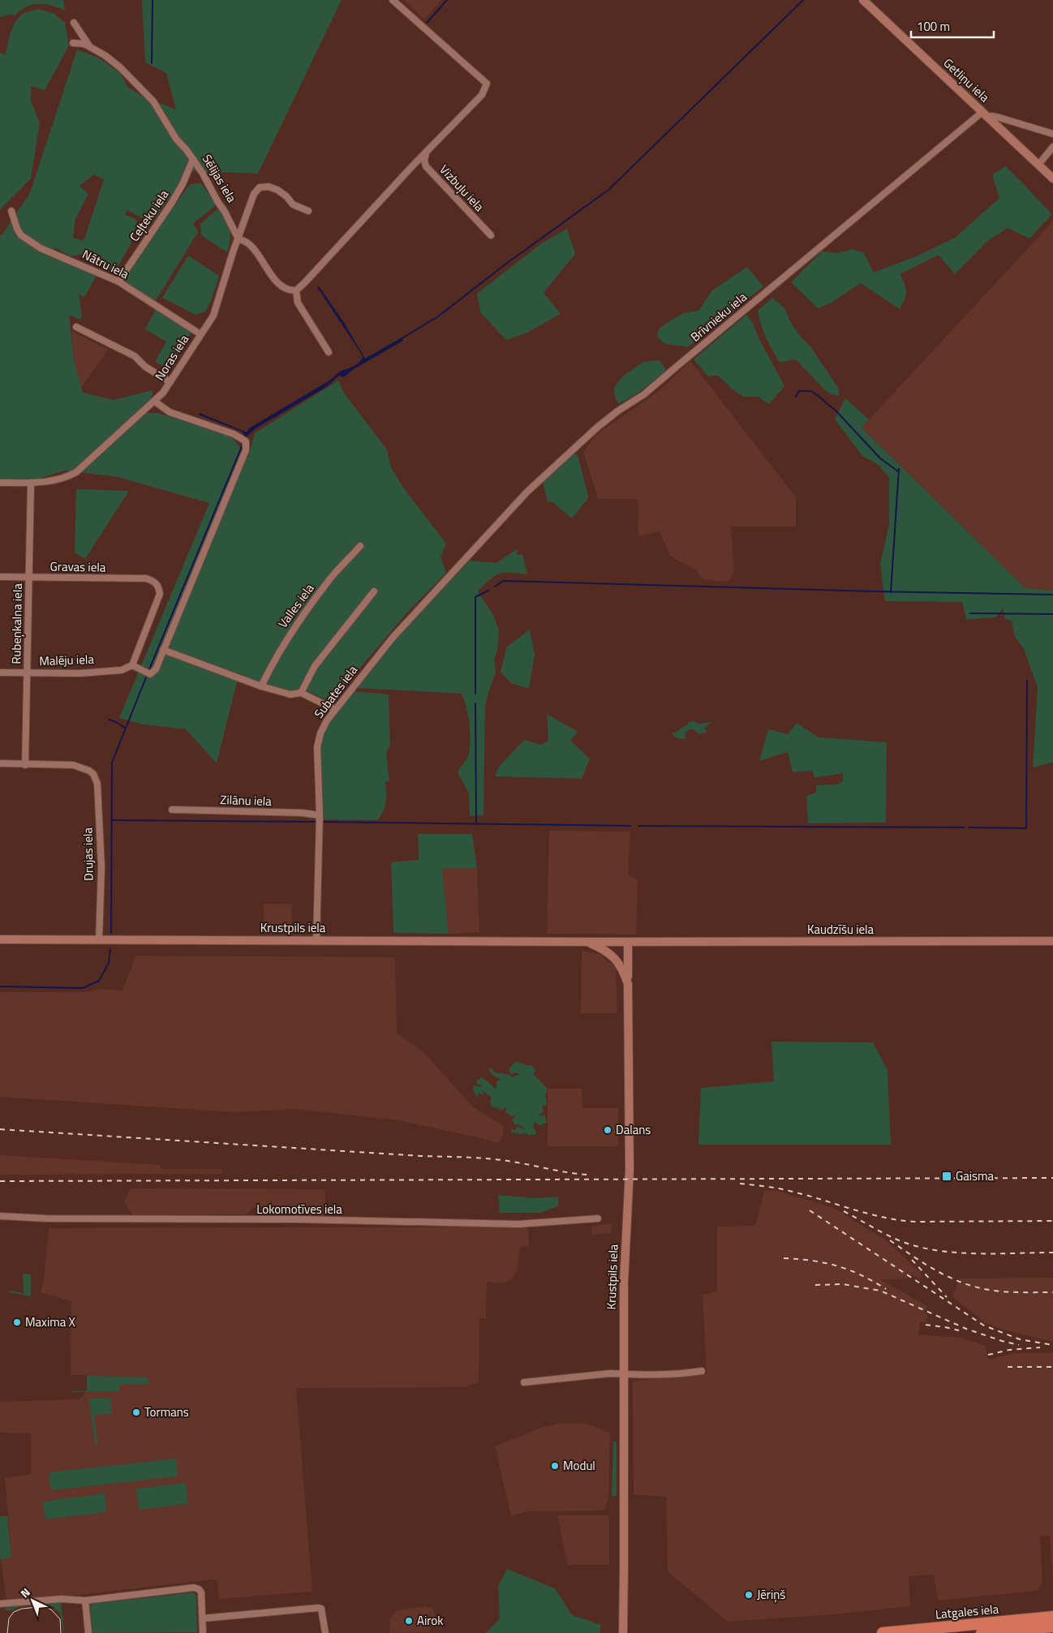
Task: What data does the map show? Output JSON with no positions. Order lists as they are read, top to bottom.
{
  "streets": {
    "highway": ["Latgales iela"],
    "street": [
      "Getliņu iela",
      "Sēlijas iela",
      "Vizbuļu iela",
      "Ceļteku iela",
      "Nātru iela",
      "Brīvnieku iela",
      "Noras iela",
      "Gravas iela",
      "Valles iela",
      "Rubeņkalna iela",
      "Malēju iela",
      "Subates iela",
      "Zilānu iela",
      "Drujas iela",
      "Krustpils iela",
      "Kaudzīšu iela",
      "Lokomotīves iela"
    ]
  },
  "crossings": [
    ["Getliņu iela", "Brīvnieku iela"],
    ["Sēlijas iela", "Ceļteku iela"],
    ["Sēlijas iela", "Noras iela"],
    ["Ceļteku iela", "Nātru iela"],
    ["Nātru iela", "Noras iela"],
    ["Brīvnieku iela", "Subates iela"],
    ["Noras iela", "Rubeņkalna iela"],
    ["Gravas iela", "Rubeņkalna iela"],
    ["Gravas iela", "Malēju iela"],
    ["Rubeņkalna iela", "Malēju iela"],
    ["Rubeņkalna iela", "Drujas iela"],
    ["Subates iela", "Zilānu iela"],
    ["Subates iela", "Krustpils iela"],
    ["Drujas iela", "Krustpils iela"],
    ["Krustpils iela", "Kaudzīšu iela"]
  ],
  "places": {
    "other": [
      "Dalans",
      "Maxima X",
      "Tormans",
      "Modul",
      "Jēriņš",
      "Airok"
    ],
    "transit": ["Gaisma"]
  },
  "scale_bar": "100 m",
  "north": "top left"
}
